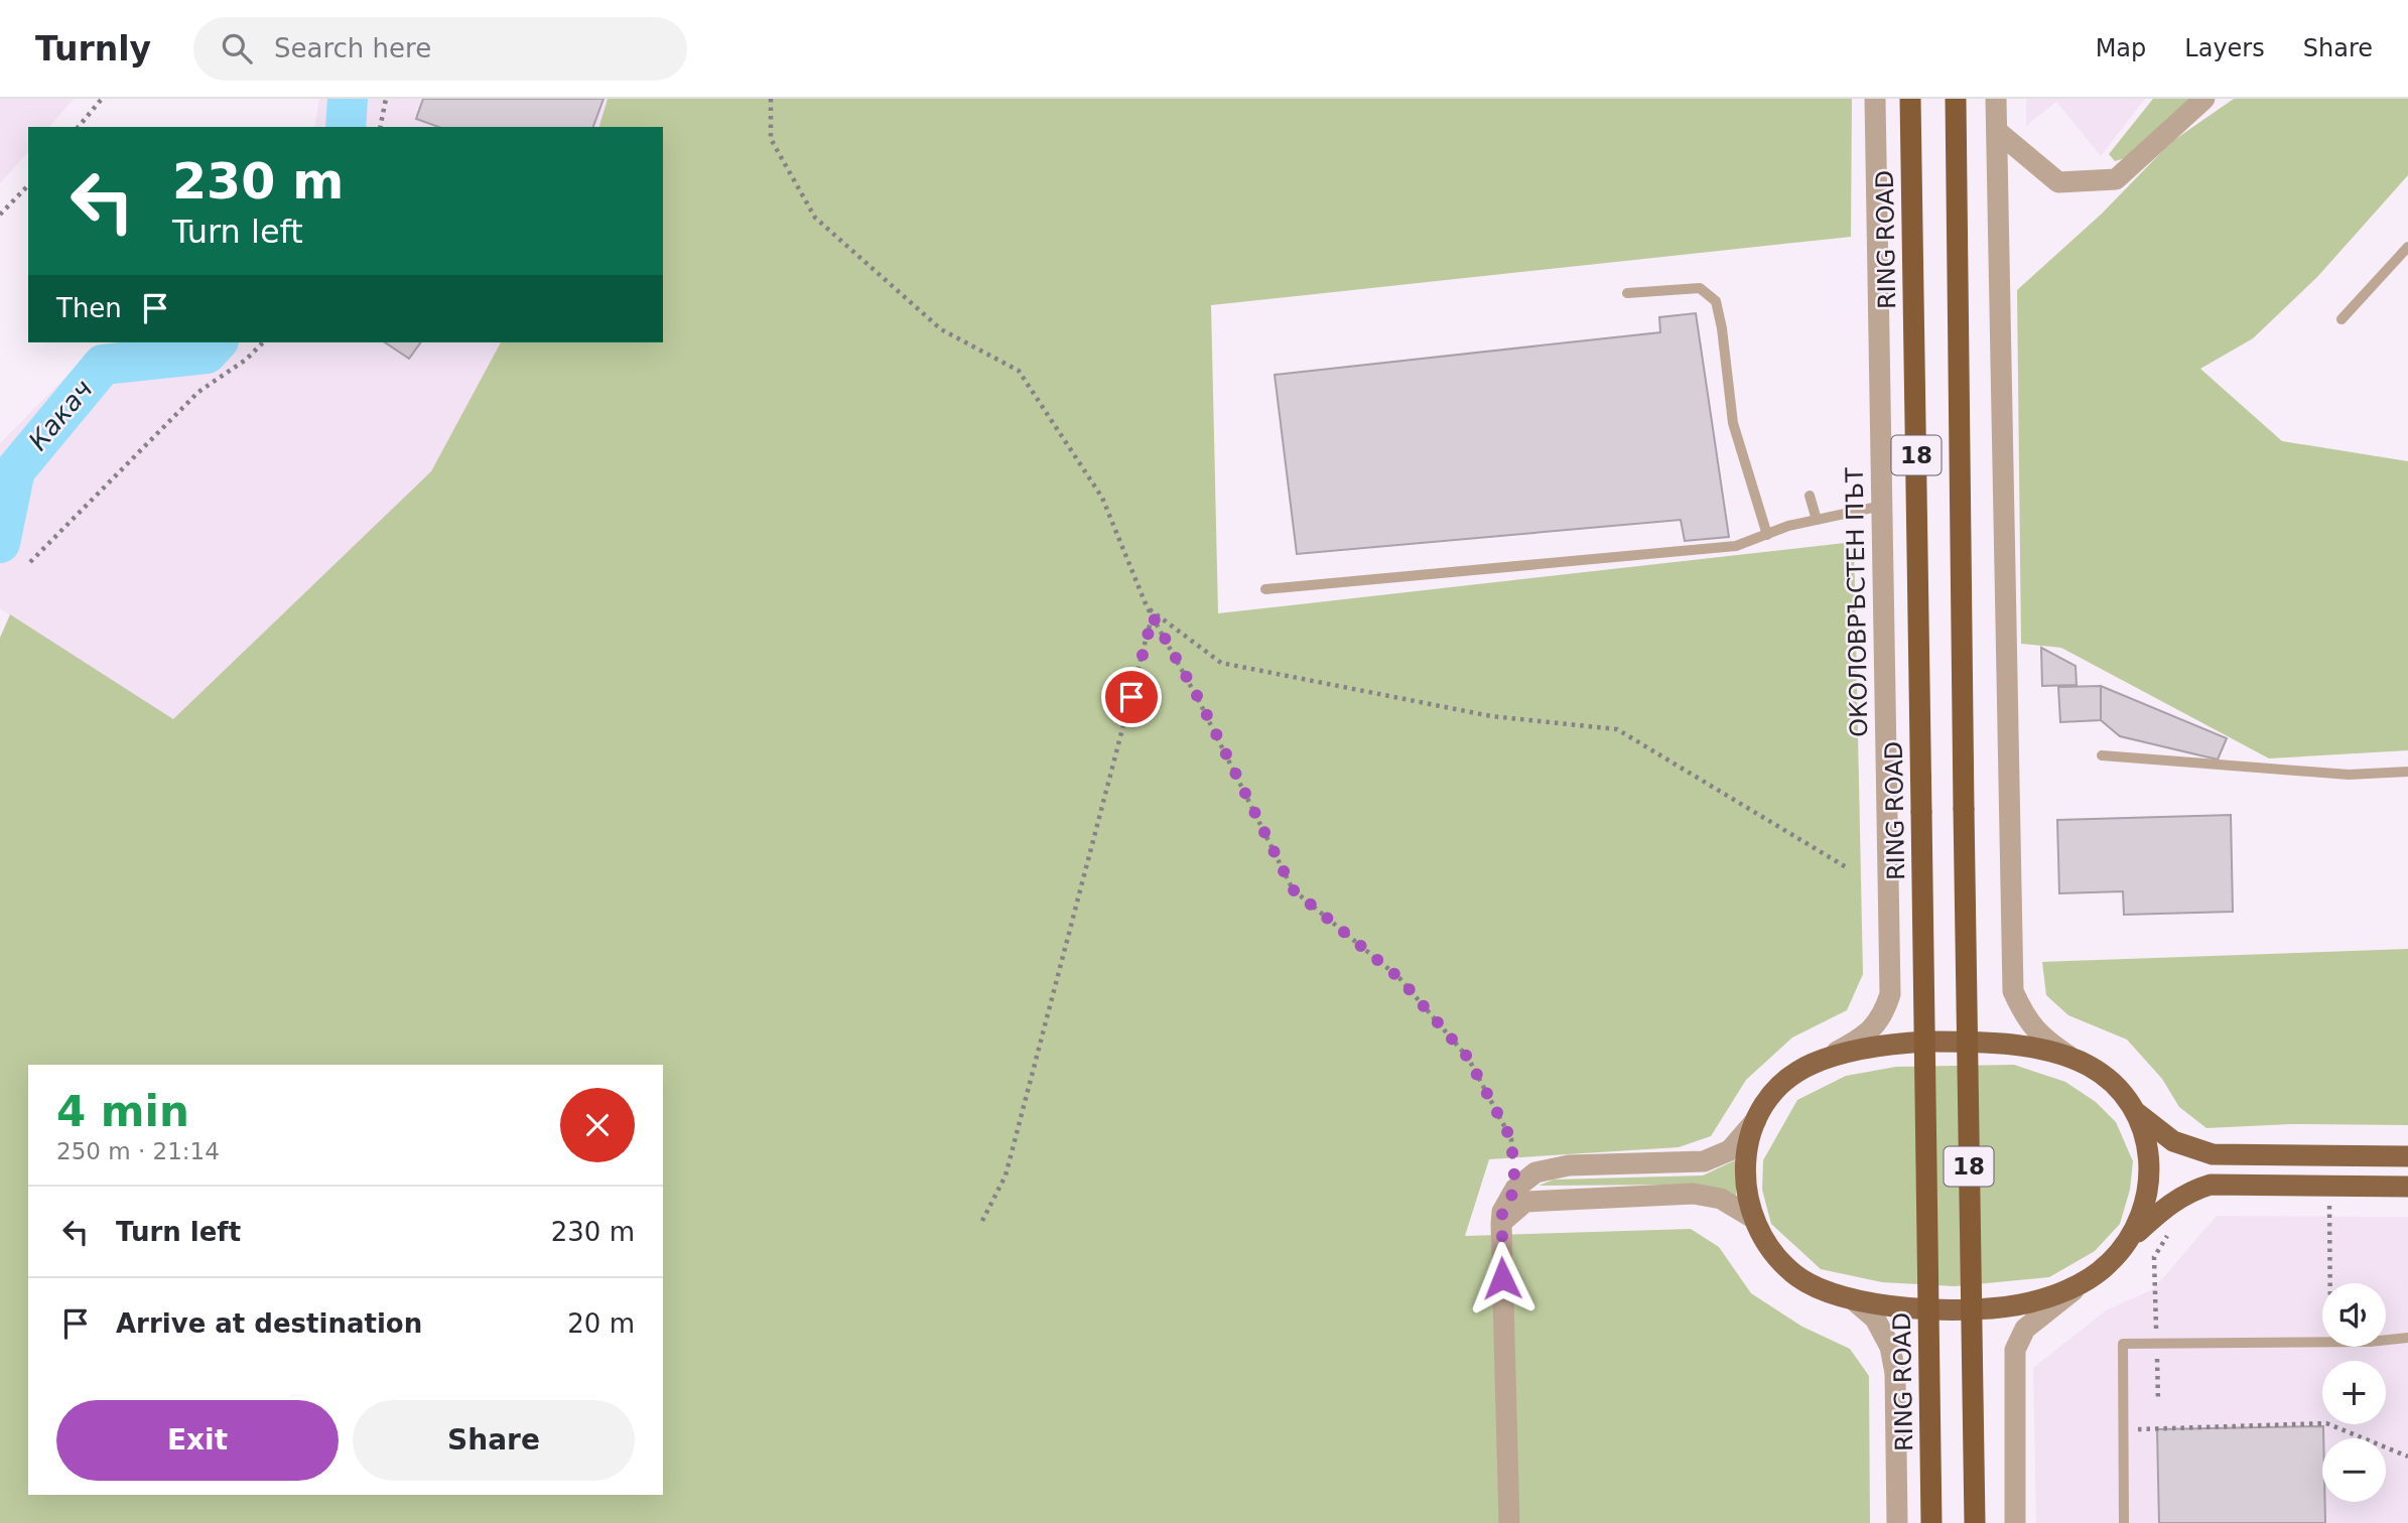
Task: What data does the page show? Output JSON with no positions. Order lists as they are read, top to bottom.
{
  "streets": {
    "highway": ["RING ROAD", "18"],
    "street": ["ОКОЛОВРЪСТЕН ПЪТ"]
  },
  "water": ["Какач"],
  "page": {
    "header": "Turnly",
    "search": "Search here",
    "nav": ["Map", "Layers", "Share"],
    "turn": ["230 m", "Turn left"],
    "then": "Then",
    "heading": ["4 min", "250 m · 21:14"],
    "list": [
      {
        "name": "Turn left",
        "value": "230 m"
      },
      {
        "name": "Arrive at destination",
        "value": "20 m"
      }
    ],
    "map_buttons": ["+", "−"],
    "buttons": ["Exit", "Share"]
  }
}
